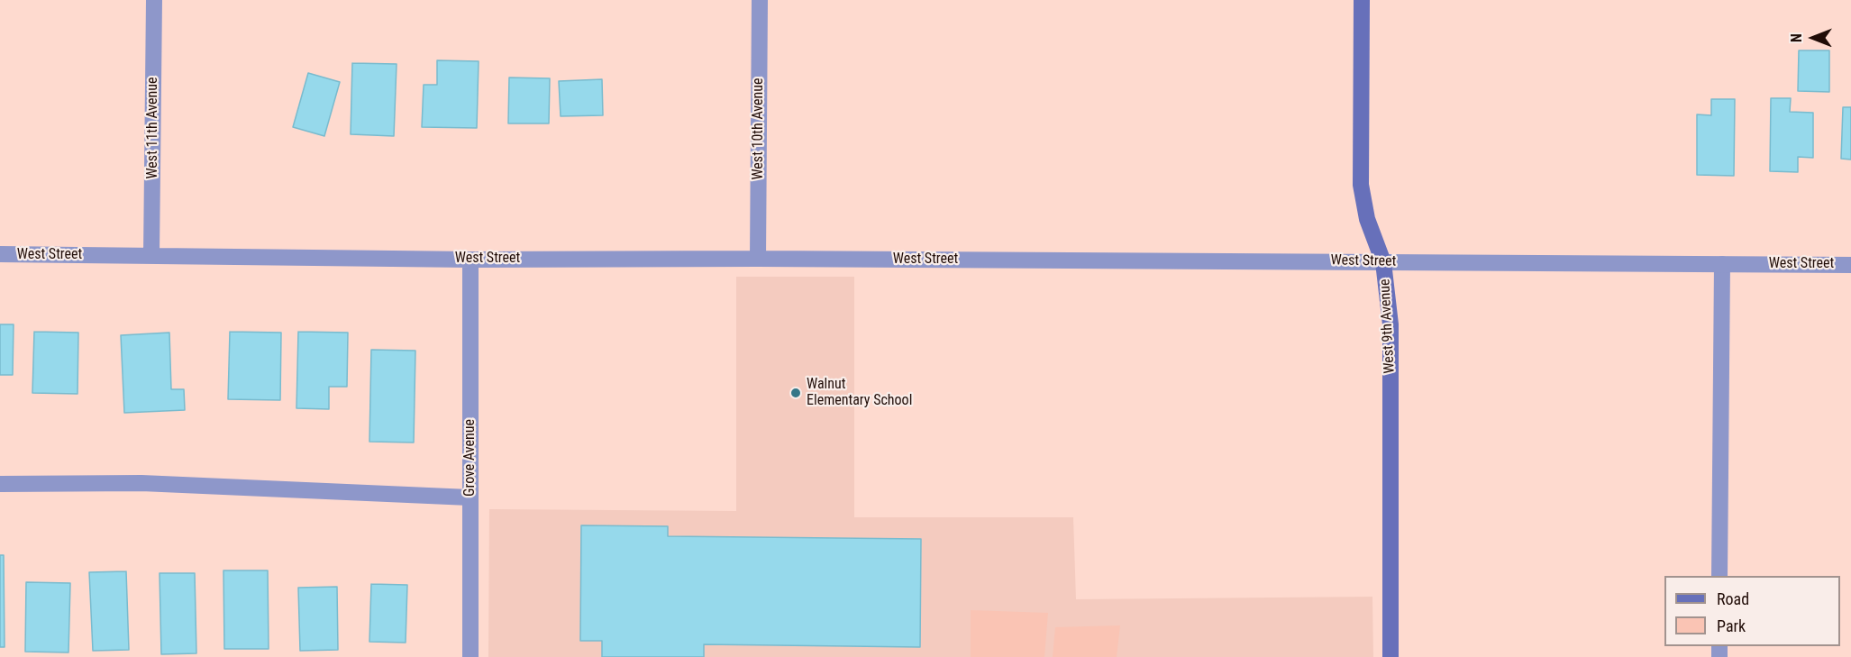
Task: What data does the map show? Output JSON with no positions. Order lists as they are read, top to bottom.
{
  "streets": {
    "street": [
      "West 11th Avenue",
      "West 10th Avenue",
      "West Street",
      "West 9th Avenue",
      "Grove Avenue"
    ]
  },
  "crossings": [
    ["West 11th Avenue", "West Street"],
    ["West 10th Avenue", "West Street"],
    ["West Street", "West 9th Avenue"],
    ["West Street", "Grove Avenue"]
  ],
  "places": ["Walnut Elementary School"],
  "legend": ["Road", "Park"],
  "north": "left"
}
